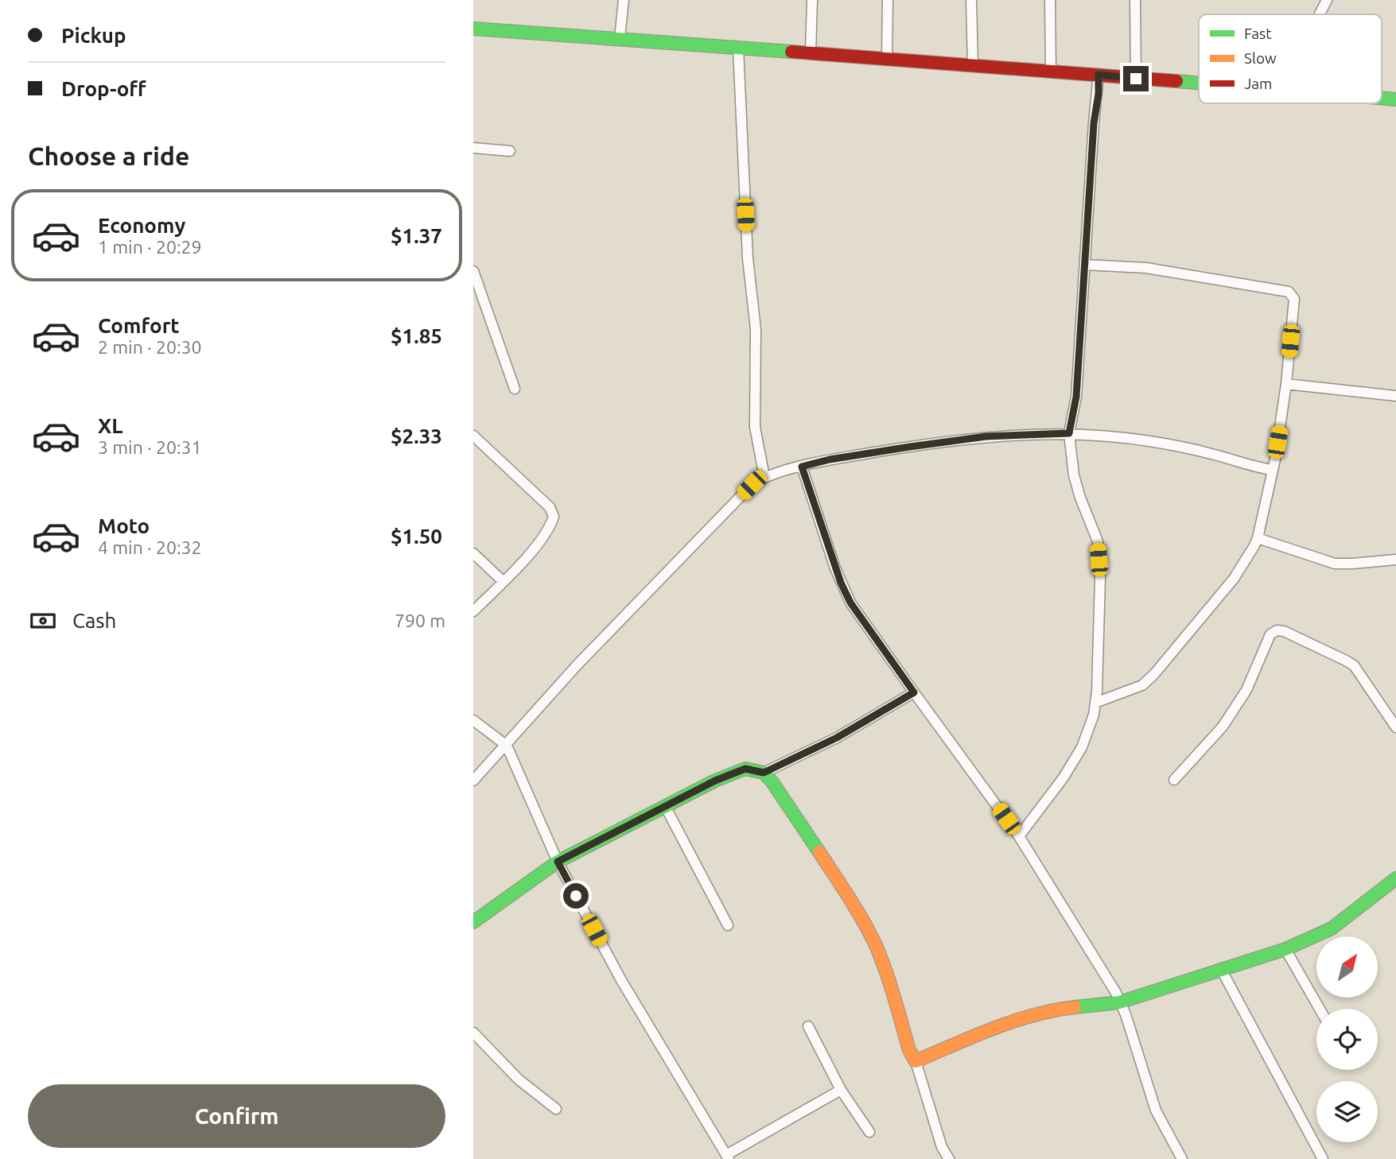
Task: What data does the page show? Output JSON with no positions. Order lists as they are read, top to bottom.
{
  "legend": ["Fast", "Slow", "Jam"],
  "north": "top right",
  "page": {
    "banner": ["Pickup", "Drop-off"],
    "heading": "Choose a ride",
    "list": [
      {
        "name": "Economy",
        "note": "1 min · 20:29",
        "value": "$1.37"
      },
      {
        "name": "Comfort",
        "note": "2 min · 20:30",
        "value": "$1.85"
      },
      {
        "name": "XL",
        "note": "3 min · 20:31",
        "value": "$2.33"
      },
      {
        "name": "Moto",
        "note": "4 min · 20:32",
        "value": "$1.50"
      }
    ],
    "pay": ["Cash", "790 m"],
    "buttons": "Confirm"
  }
}
